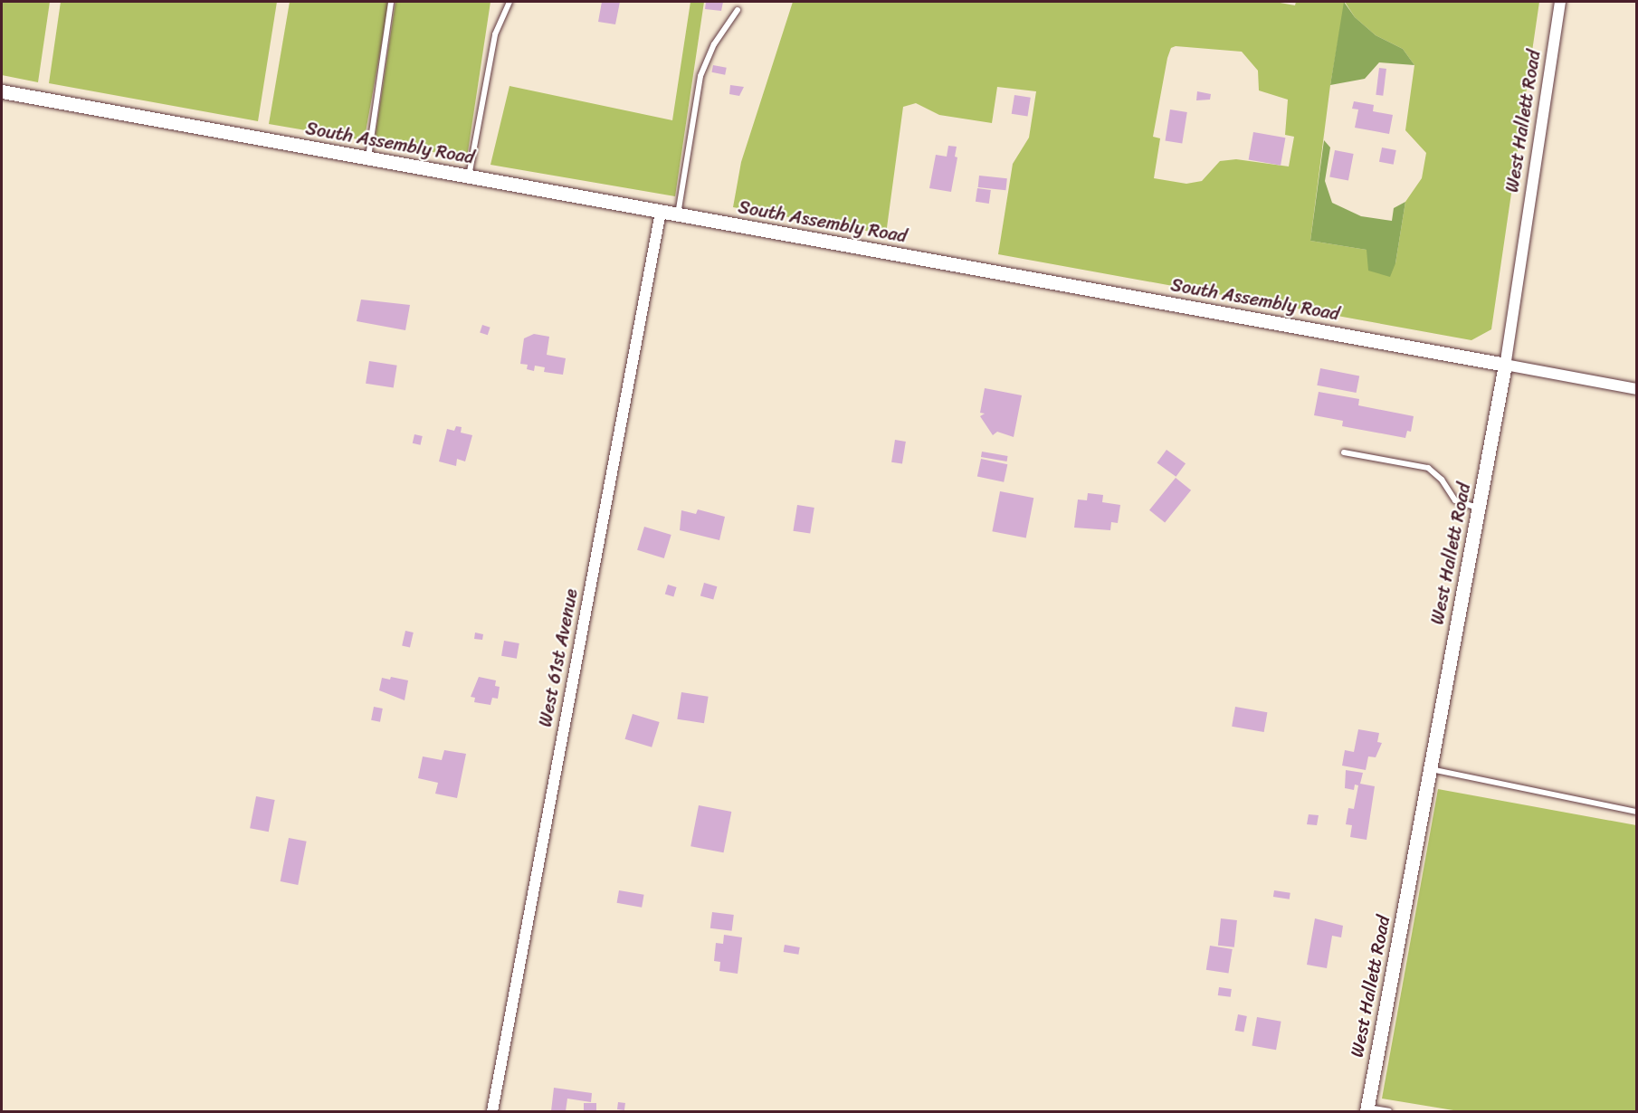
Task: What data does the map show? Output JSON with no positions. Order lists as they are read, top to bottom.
{
  "streets": {
    "street": ["West Hallett Road", "South Assembly Road", "West 61st Avenue"]
  },
  "crossings": [
    ["West Hallett Road", "South Assembly Road"],
    ["South Assembly Road", "West 61st Avenue"]
  ]
}
